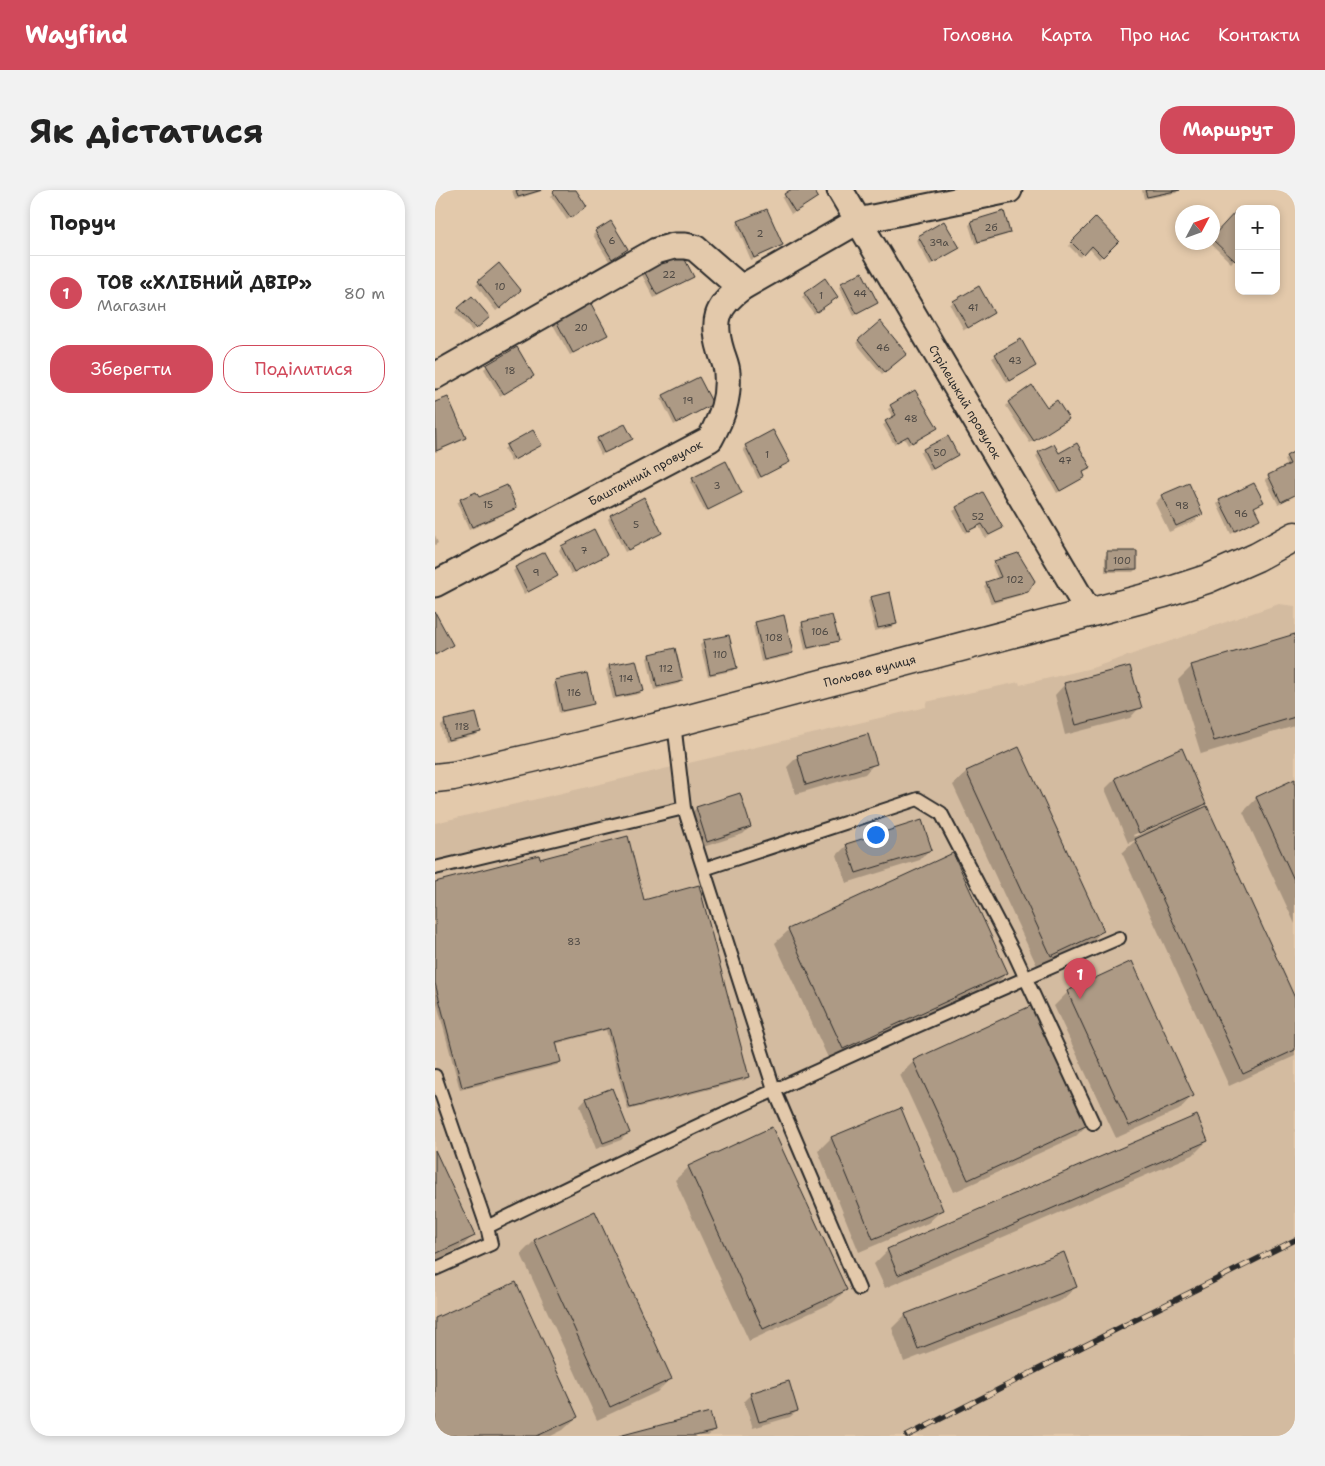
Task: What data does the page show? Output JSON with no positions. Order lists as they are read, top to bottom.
{
  "streets": {
    "main road": ["Польова вулиця"],
    "street": ["Стрілецький провулок", "Баштанний провулок"]
  },
  "crossings": [
    ["Стрілецький провулок", "Баштанний провулок"],
    ["Стрілецький провулок", "Польова вулиця"]
  ],
  "house_numbers": [
    "2б",
    "2",
    "6",
    "39а",
    "22",
    "10",
    "44",
    "1",
    "41",
    "20",
    "46",
    "43",
    "18",
    "19",
    "48",
    "50",
    "1",
    "47",
    "3",
    "15",
    "98",
    "96",
    "52",
    "5",
    "7",
    "100",
    "9",
    "102",
    "106",
    "108",
    "110",
    "112",
    "114",
    "116",
    "118",
    "83"
  ],
  "north": "top right",
  "page": {
    "header": "Wayfind",
    "nav": [
      "Головна",
      "Карта",
      "Про нас",
      "Контакти"
    ],
    "buttons": [
      "Маршрут",
      ["Зберегти", "Поділитися"]
    ],
    "title": "Як дістатися",
    "heading": "Поруч",
    "map_buttons": ["+", "−"],
    "list": [
      {
        "mark": "1",
        "name": "ТОВ «ХЛІБНИЙ ДВІР»",
        "note": "Магазин",
        "value": "80 m"
      }
    ],
    "pins": "1"
  }
}
